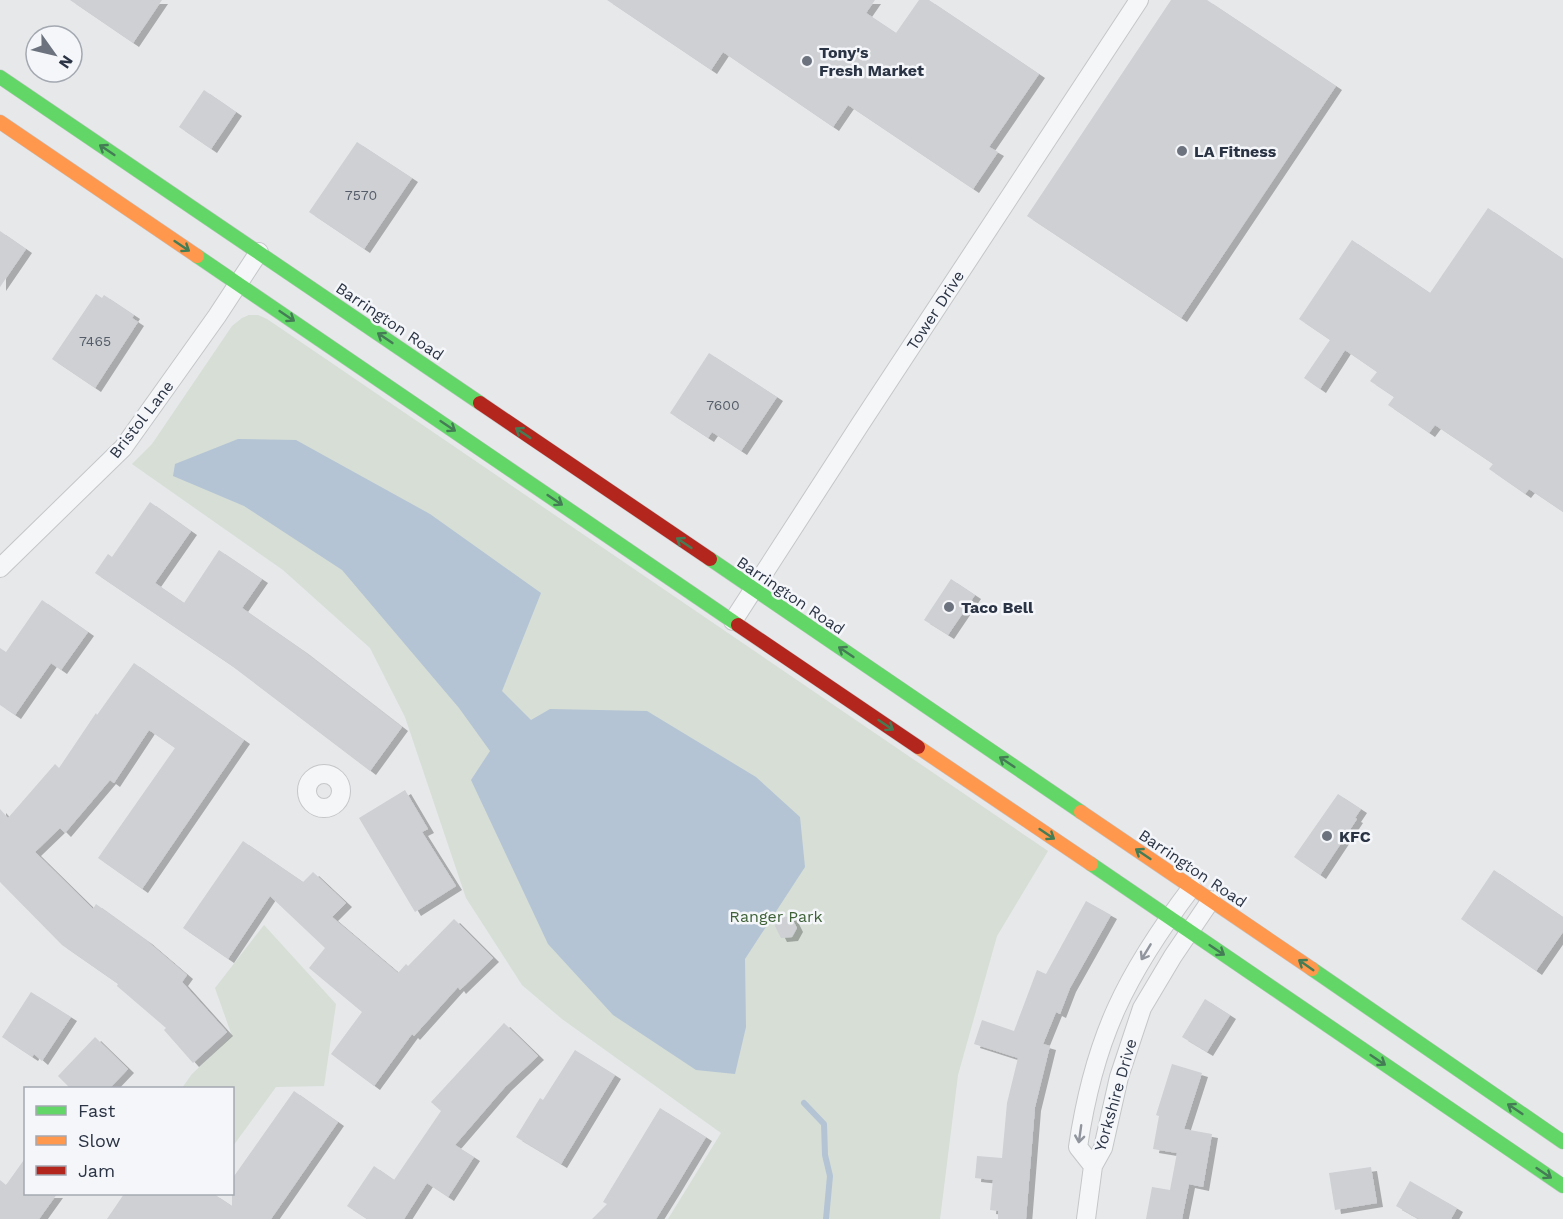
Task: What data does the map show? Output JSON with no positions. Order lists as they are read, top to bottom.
{
  "streets": {
    "main road": ["Barrington Road"],
    "street": ["Tower Drive", "Bristol Lane", "Yorkshire Drive"]
  },
  "crossings": [
    ["Tower Drive", "Barrington Road"],
    ["Barrington Road", "Bristol Lane"],
    ["Barrington Road", "Yorkshire Drive"]
  ],
  "parks": ["Ranger Park"],
  "places": [
    "Tony's Fresh Market",
    "LA Fitness",
    "Taco Bell",
    "KFC"
  ],
  "house_numbers": ["7570", "7465", "7600"],
  "legend": ["Fast", "Slow", "Jam"],
  "north": "bottom right"
}
